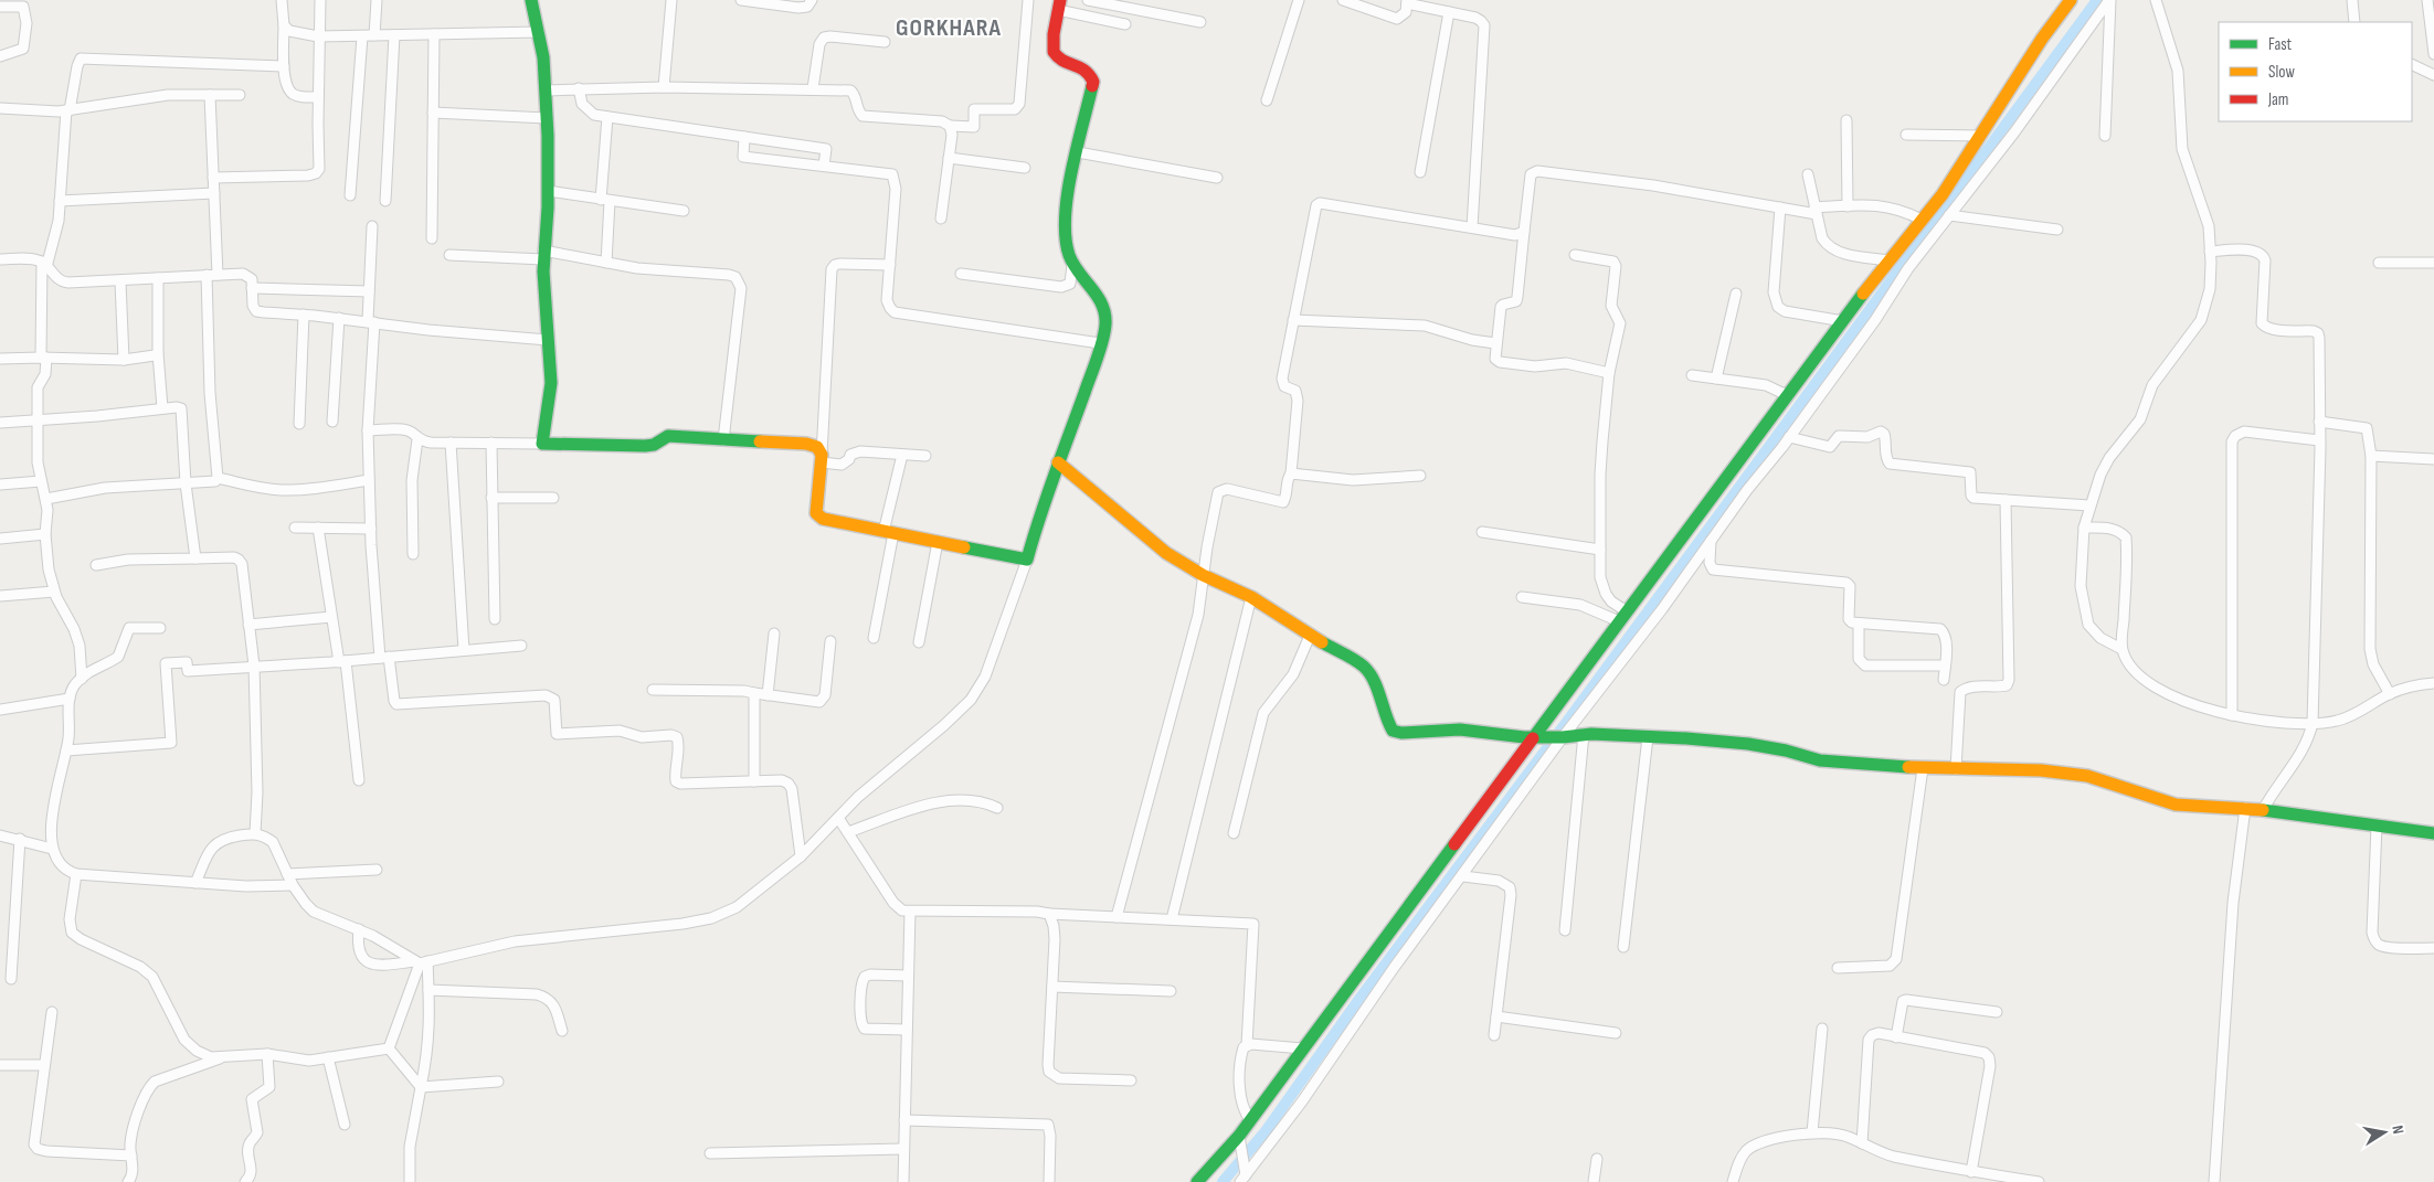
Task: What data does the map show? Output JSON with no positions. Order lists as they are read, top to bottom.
{
  "districts": ["GORKHARA"],
  "legend": ["Fast", "Slow", "Jam"],
  "north": "right"
}
